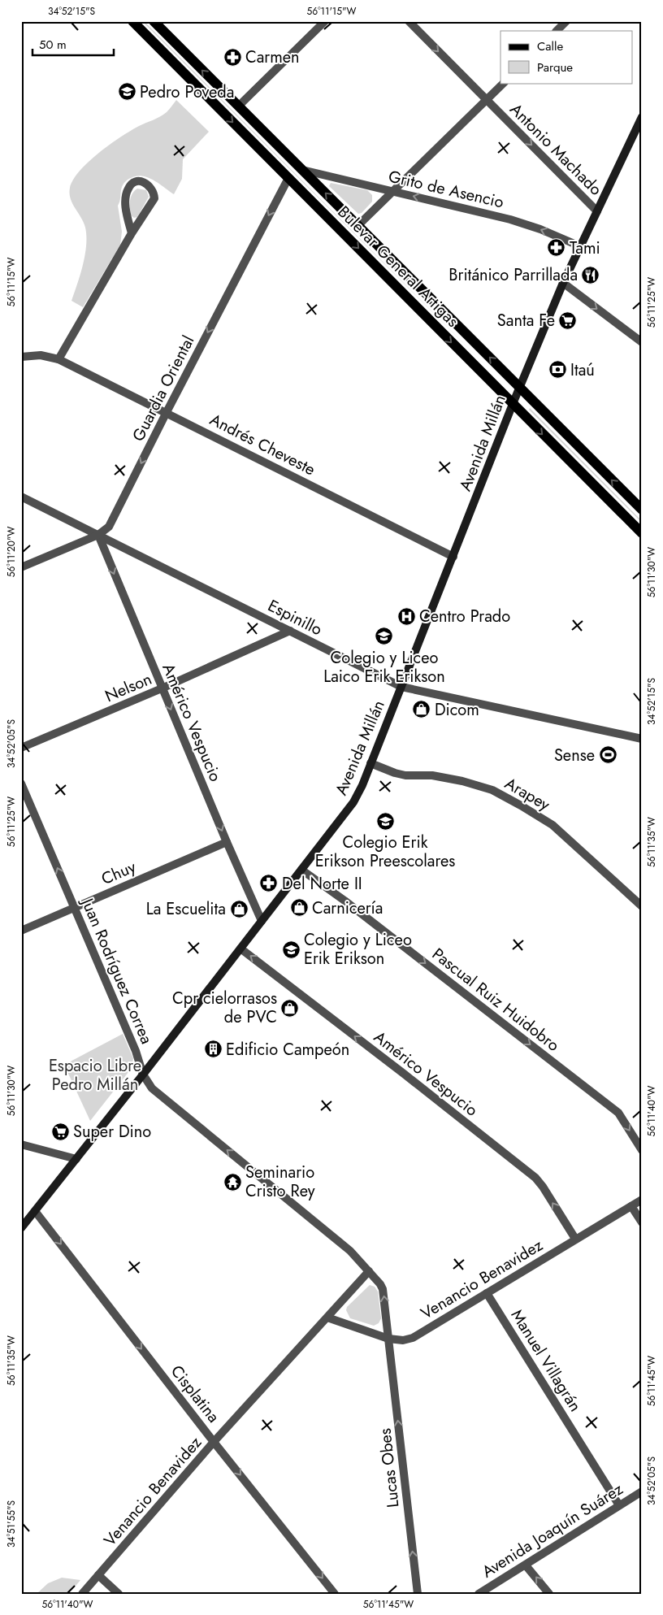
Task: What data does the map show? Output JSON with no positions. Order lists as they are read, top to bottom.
{
  "streets": {
    "main road": ["Bulevar General Artigas", "Avenida Millán"],
    "street": [
      "Antonio Machado",
      "Grito de Asencio",
      "Guardia Oriental",
      "Andrés Cheveste",
      "Espinillo",
      "Nelson",
      "Américo Vespucio",
      "Arapey",
      "Chuy",
      "Juan Rodríguez Correa",
      "Pascual Ruiz Huidobro",
      "Venancio Benavidez",
      "Manuel Villagrán",
      "Cisplatina",
      "Lucas Obes",
      "Avenida Joaquín Suárez"
    ]
  },
  "crossings": [
    ["Antonio Machado", "Avenida Millán"],
    ["Grito de Asencio", "Bulevar General Artigas"],
    ["Grito de Asencio", "Avenida Millán"],
    ["Bulevar General Artigas", "Guardia Oriental"],
    ["Bulevar General Artigas", "Avenida Millán"],
    ["Guardia Oriental", "Andrés Cheveste"],
    ["Guardia Oriental", "Espinillo"],
    ["Guardia Oriental", "Américo Vespucio"],
    ["Avenida Millán", "Andrés Cheveste"],
    ["Avenida Millán", "Espinillo"],
    ["Avenida Millán", "Américo Vespucio"],
    ["Avenida Millán", "Arapey"],
    ["Avenida Millán", "Juan Rodríguez Correa"],
    ["Avenida Millán", "Pascual Ruiz Huidobro"],
    ["Avenida Millán", "Cisplatina"],
    ["Espinillo", "Nelson"],
    ["Espinillo", "Américo Vespucio"],
    ["Nelson", "Américo Vespucio"],
    ["Américo Vespucio", "Chuy"],
    ["Américo Vespucio", "Venancio Benavidez"],
    ["Chuy", "Juan Rodríguez Correa"],
    ["Juan Rodríguez Correa", "Venancio Benavidez"],
    ["Juan Rodríguez Correa", "Lucas Obes"],
    ["Venancio Benavidez", "Manuel Villagrán"],
    ["Venancio Benavidez", "Cisplatina"],
    ["Venancio Benavidez", "Lucas Obes"],
    ["Manuel Villagrán", "Avenida Joaquín Suárez"]
  ],
  "one_way": [
    "Antonio Machado",
    "Grito de Asencio",
    "Guardia Oriental",
    "Juan Rodríguez Correa",
    "Pascual Ruiz Huidobro",
    "Cisplatina",
    "Lucas Obes"
  ],
  "parks": ["Espacio Libre Pedro Millán"],
  "places": {
    "pharmacy": ["Carmen", "Tami", "Del Norte II"],
    "school or university": [
      "Pedro Poveda",
      "Colegio y Liceo Laico Erik Erikson",
      "Colegio Erik Erikson Preescolares",
      "Colegio y Liceo Erik Erikson"
    ],
    "restaurant": ["Británico Parrillada"],
    "supermarket": ["Santa Fe", "Super Dino"],
    "bank": ["Itaú"],
    "hospital": ["Centro Prado"],
    "shop": [
      "Dicom",
      "Carnicería",
      "La Escuelita",
      "Cpr cielorrasos de PVC"
    ],
    "sports": ["Sense"],
    "building": ["Edificio Campeón"],
    "temple": ["Seminario Cristo Rey"]
  },
  "legend": ["Calle", "Parque"],
  "scale_bar": "50 m",
  "coordinates": [
    "34°52'15\"S",
    "56°11'15\"W",
    "56°11'25\"W",
    "56°11'20\"W",
    "56°11'30\"W",
    "34°52'05\"S",
    "56°11'35\"W",
    "56°11'40\"W",
    "56°11'45\"W",
    "34°51'55\"S"
  ]
}
